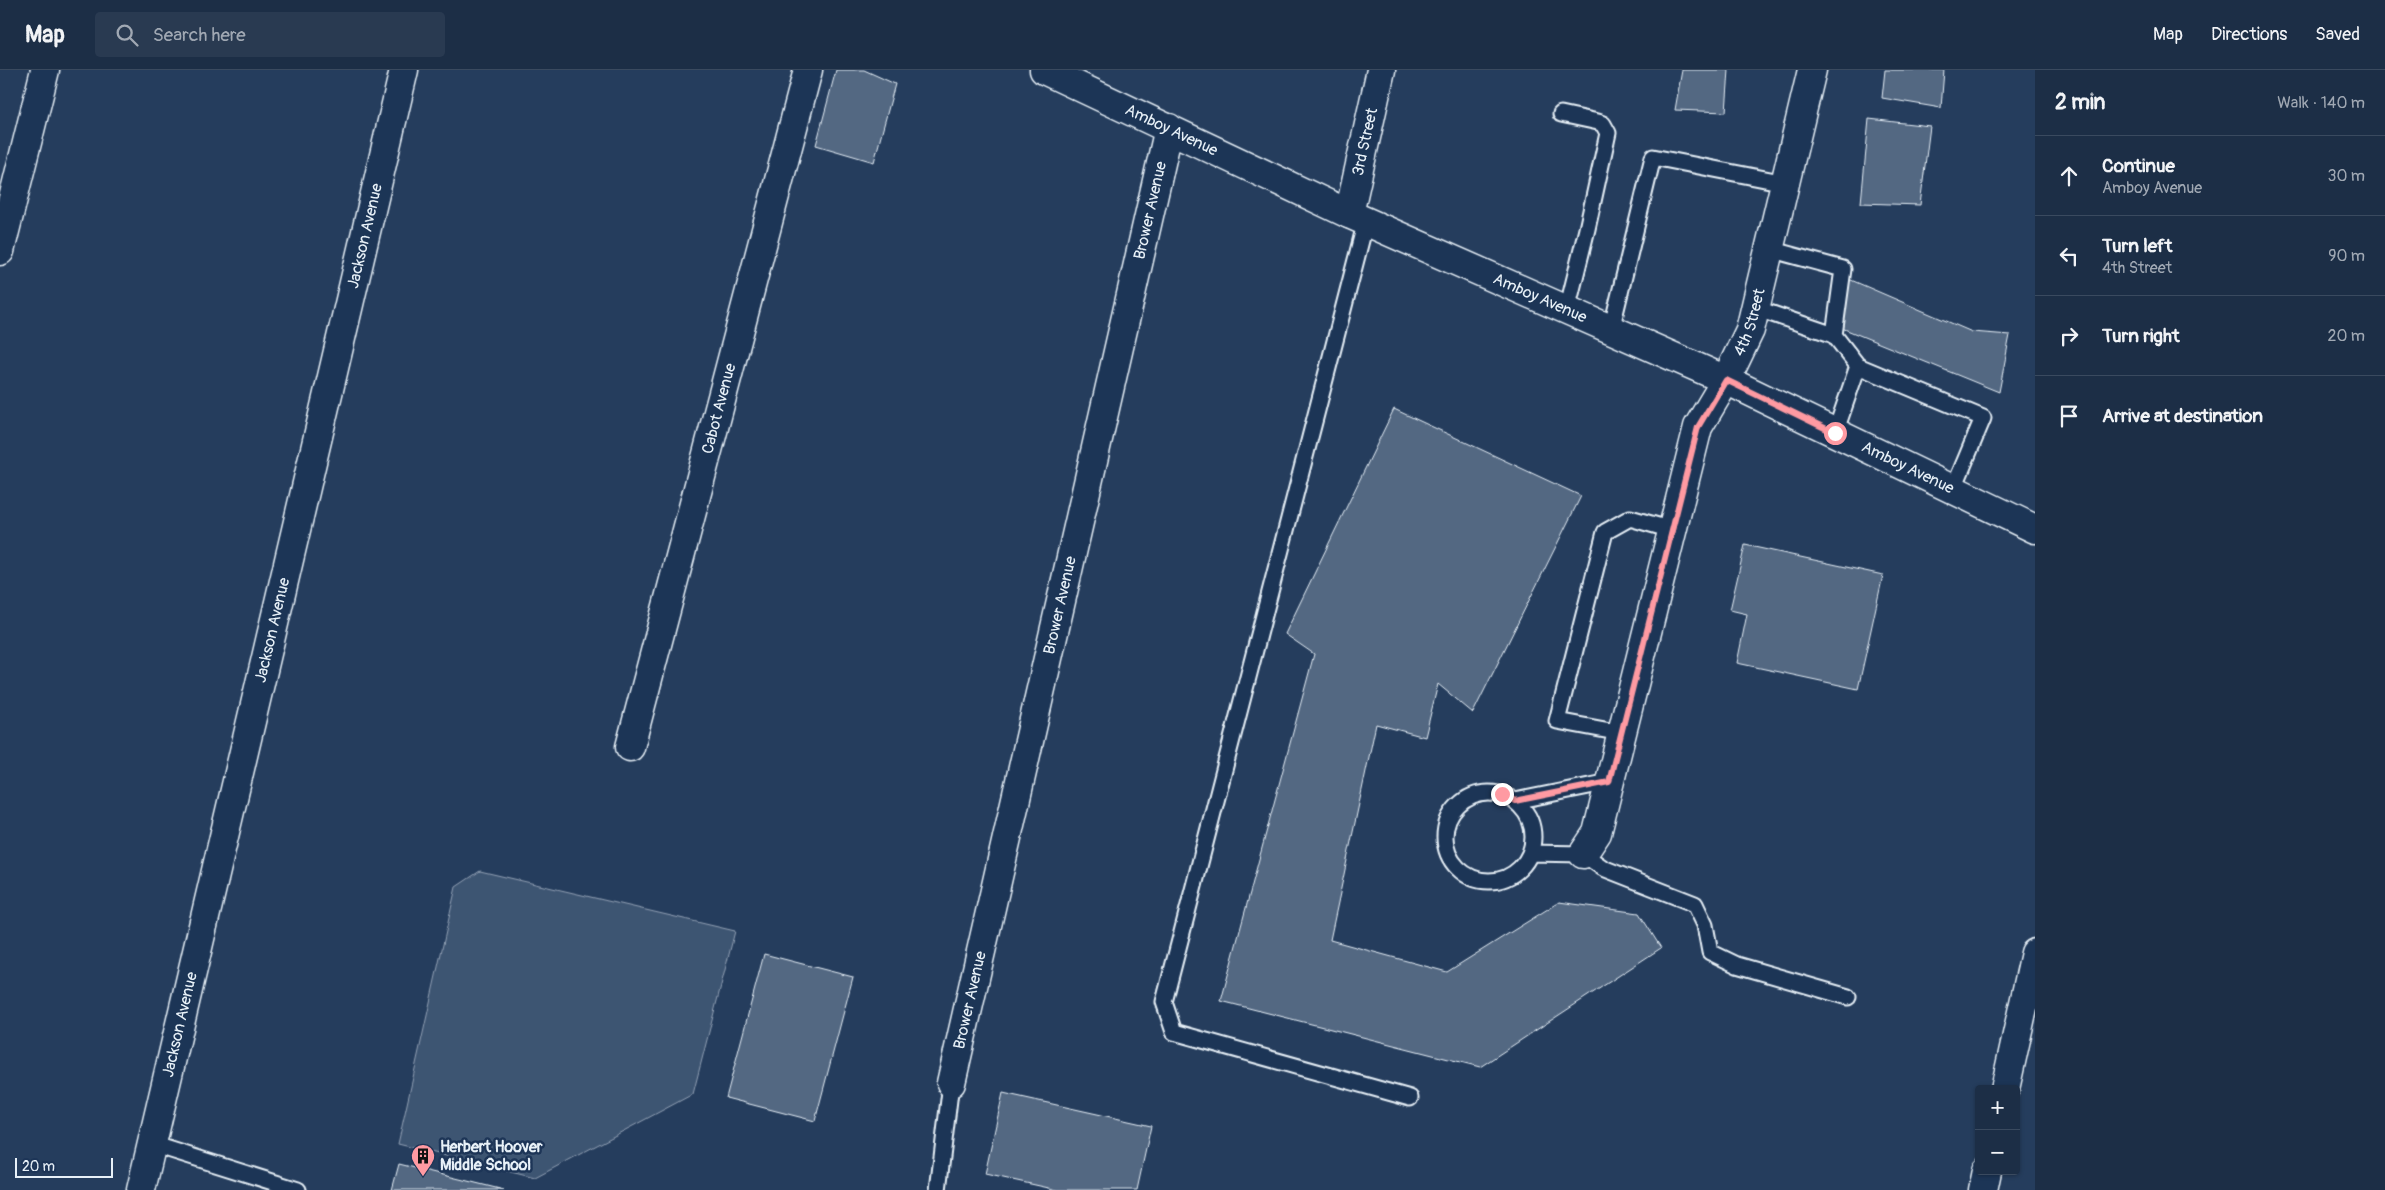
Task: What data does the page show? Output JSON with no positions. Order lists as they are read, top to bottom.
{
  "streets": {
    "street": [
      "Amboy Avenue",
      "3rd Street",
      "Brower Avenue",
      "Jackson Avenue",
      "4th Street",
      "Cabot Avenue"
    ]
  },
  "crossings": [
    ["Amboy Avenue", "3rd Street"],
    ["Amboy Avenue", "Brower Avenue"],
    ["Amboy Avenue", "4th Street"]
  ],
  "places": {
    "building": ["Herbert Hoover Middle School"]
  },
  "scale_bar": "20 m",
  "page": {
    "header": "Map",
    "search": "Search here",
    "nav": ["Map", "Directions", "Saved"],
    "heading": ["2 min", "Walk · 140 m"],
    "list": [
      ["Continue", "Amboy Avenue", "30 m"],
      ["Turn left", "4th Street", "90 m"],
      ["Turn right", "20 m"],
      "Arrive at destination"
    ],
    "map_buttons": ["+", "−"],
    "scale": "20 m"
  }
}
